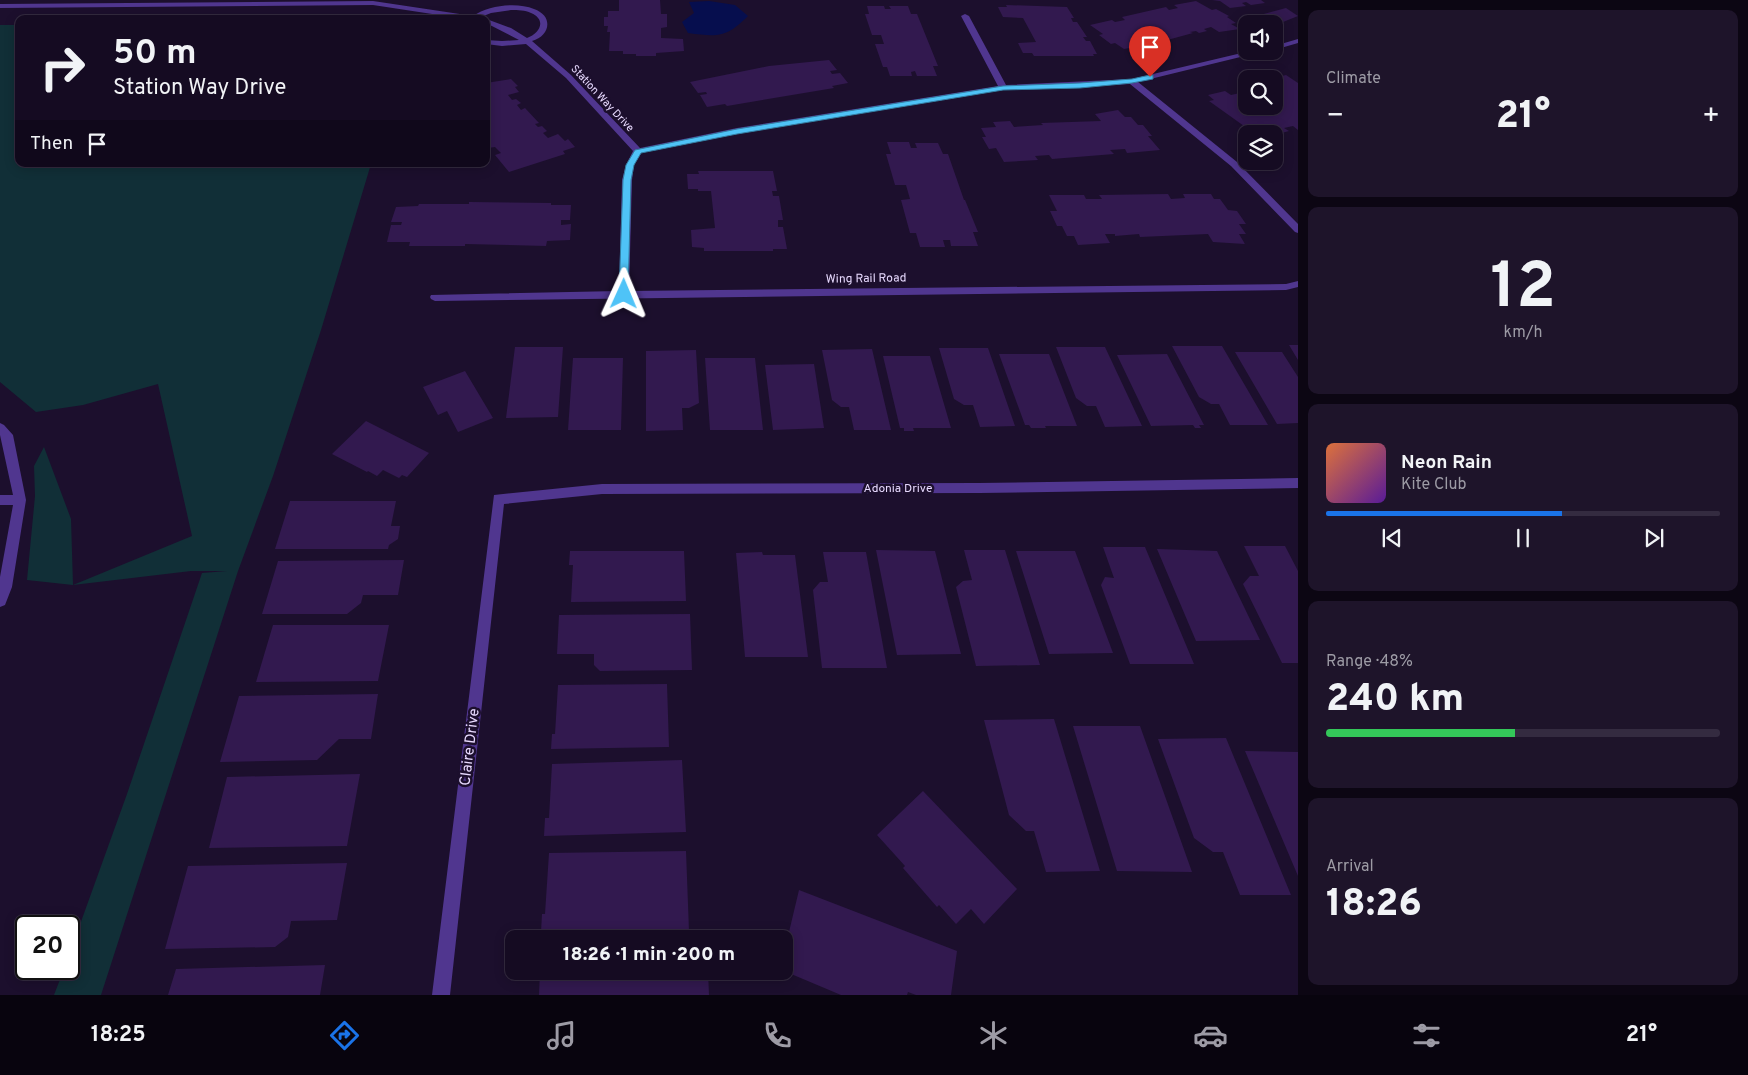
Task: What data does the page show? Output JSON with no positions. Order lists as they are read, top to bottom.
{
  "streets": {
    "street": [
      "Station Way Drive",
      "Wing Rail Road",
      "Adonia Drive",
      "Claire Drive"
    ]
  },
  "crossings": [
    ["Adonia Drive", "Claire Drive"]
  ],
  "page": {
    "tile": [
      "Climate",
      ["12", "km/h"],
      ["Range · 48%", "240 km"],
      ["Arrival", "18:26"]
    ],
    "turn": ["50 m", "Station Way Drive"],
    "heat": ["−", "21°", "+"],
    "then": "Then",
    "song": ["Neon Rain", "Kite Club"],
    "limit": "20",
    "trip": "18:26 · 1 min · 200 m",
    "tabs": ["18:25", "21°"]
  }
}
